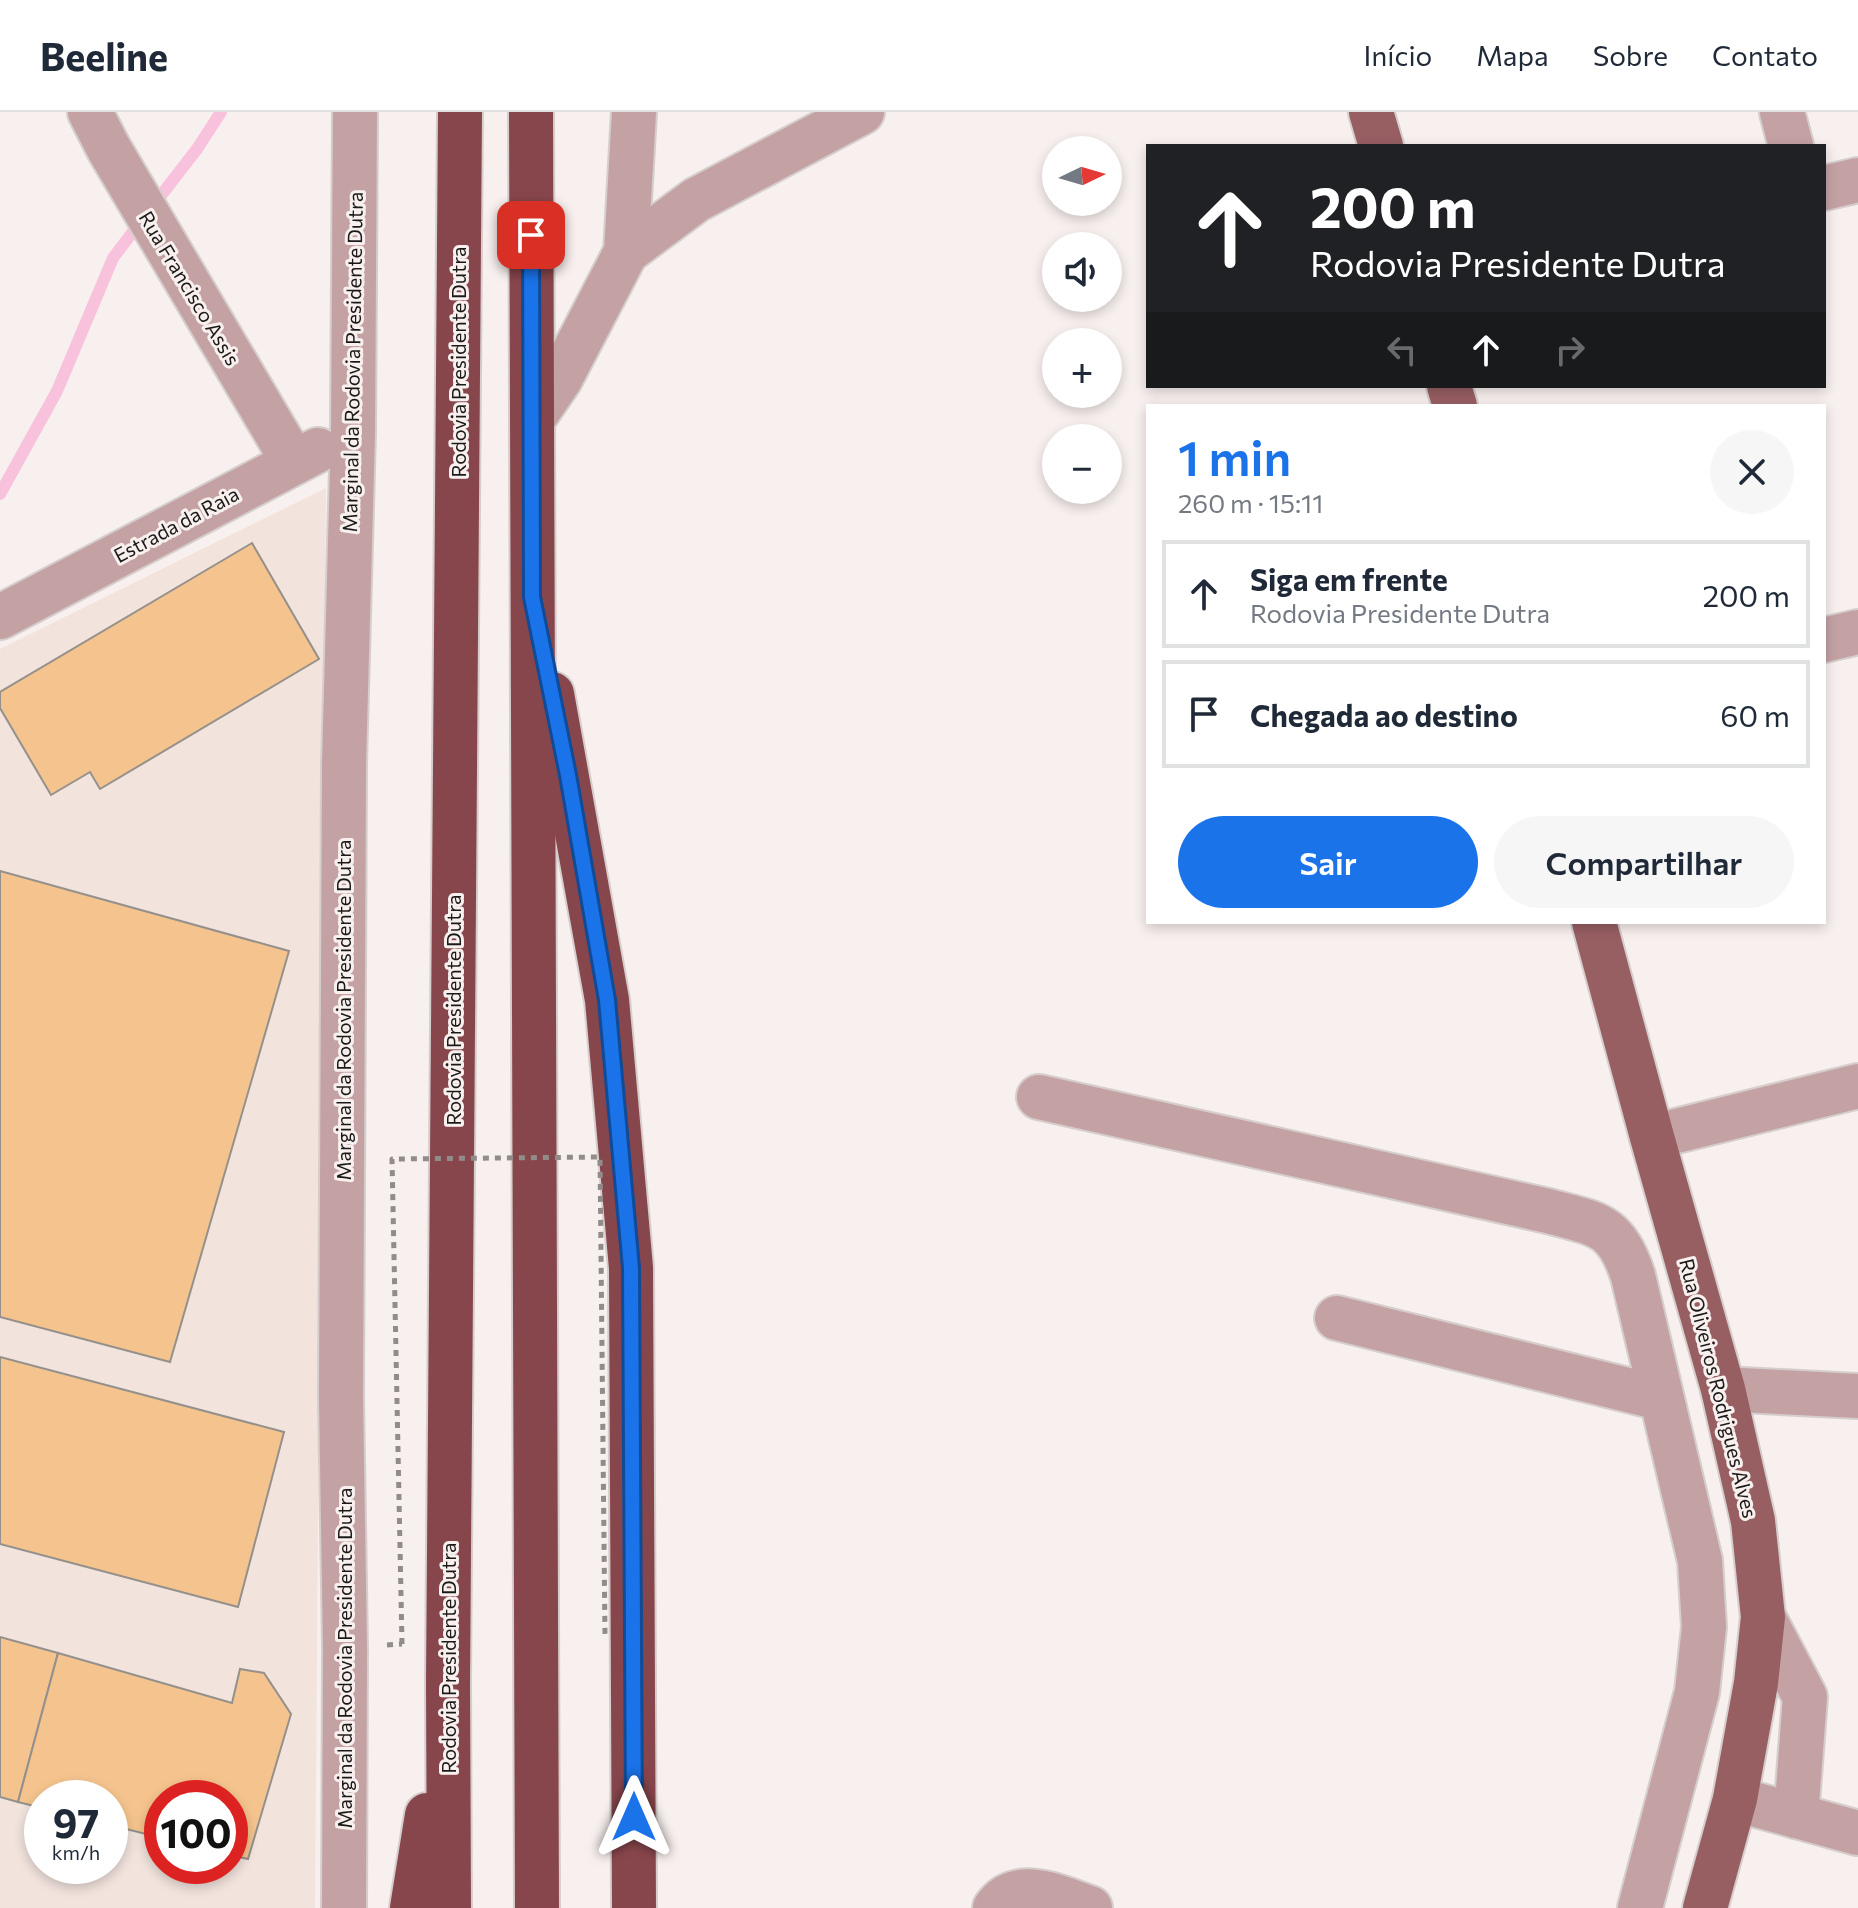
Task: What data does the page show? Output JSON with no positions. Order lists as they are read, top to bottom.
{
  "streets": {
    "highway": ["Rodovia Presidente Dutra"],
    "main road": ["Rua Oliveiros Rodrigues Alves"],
    "street": ["Rua Francisco Assis", "Marginal da Rodovia Presidente Dutra", "Estrada da Raia"]
  },
  "crossings": [
    ["Rua Francisco Assis", "Estrada da Raia"],
    ["Marginal da Rodovia Presidente Dutra", "Estrada da Raia"]
  ],
  "north": "right",
  "page": {
    "header": "Beeline",
    "nav": [
      "Início",
      "Mapa",
      "Sobre",
      "Contato"
    ],
    "map_buttons": ["+", "−"],
    "turn": ["200 m", "Rodovia Presidente Dutra"],
    "heading": ["1 min", "260 m · 15:11"],
    "list": [
      {
        "name": "Siga em frente",
        "note": "Rodovia Presidente Dutra",
        "value": "200 m"
      },
      {
        "name": "Chegada ao destino",
        "value": "60 m"
      }
    ],
    "buttons": ["Sair", "Compartilhar"],
    "speed": "97 km/h",
    "limit": "100"
  }
}
